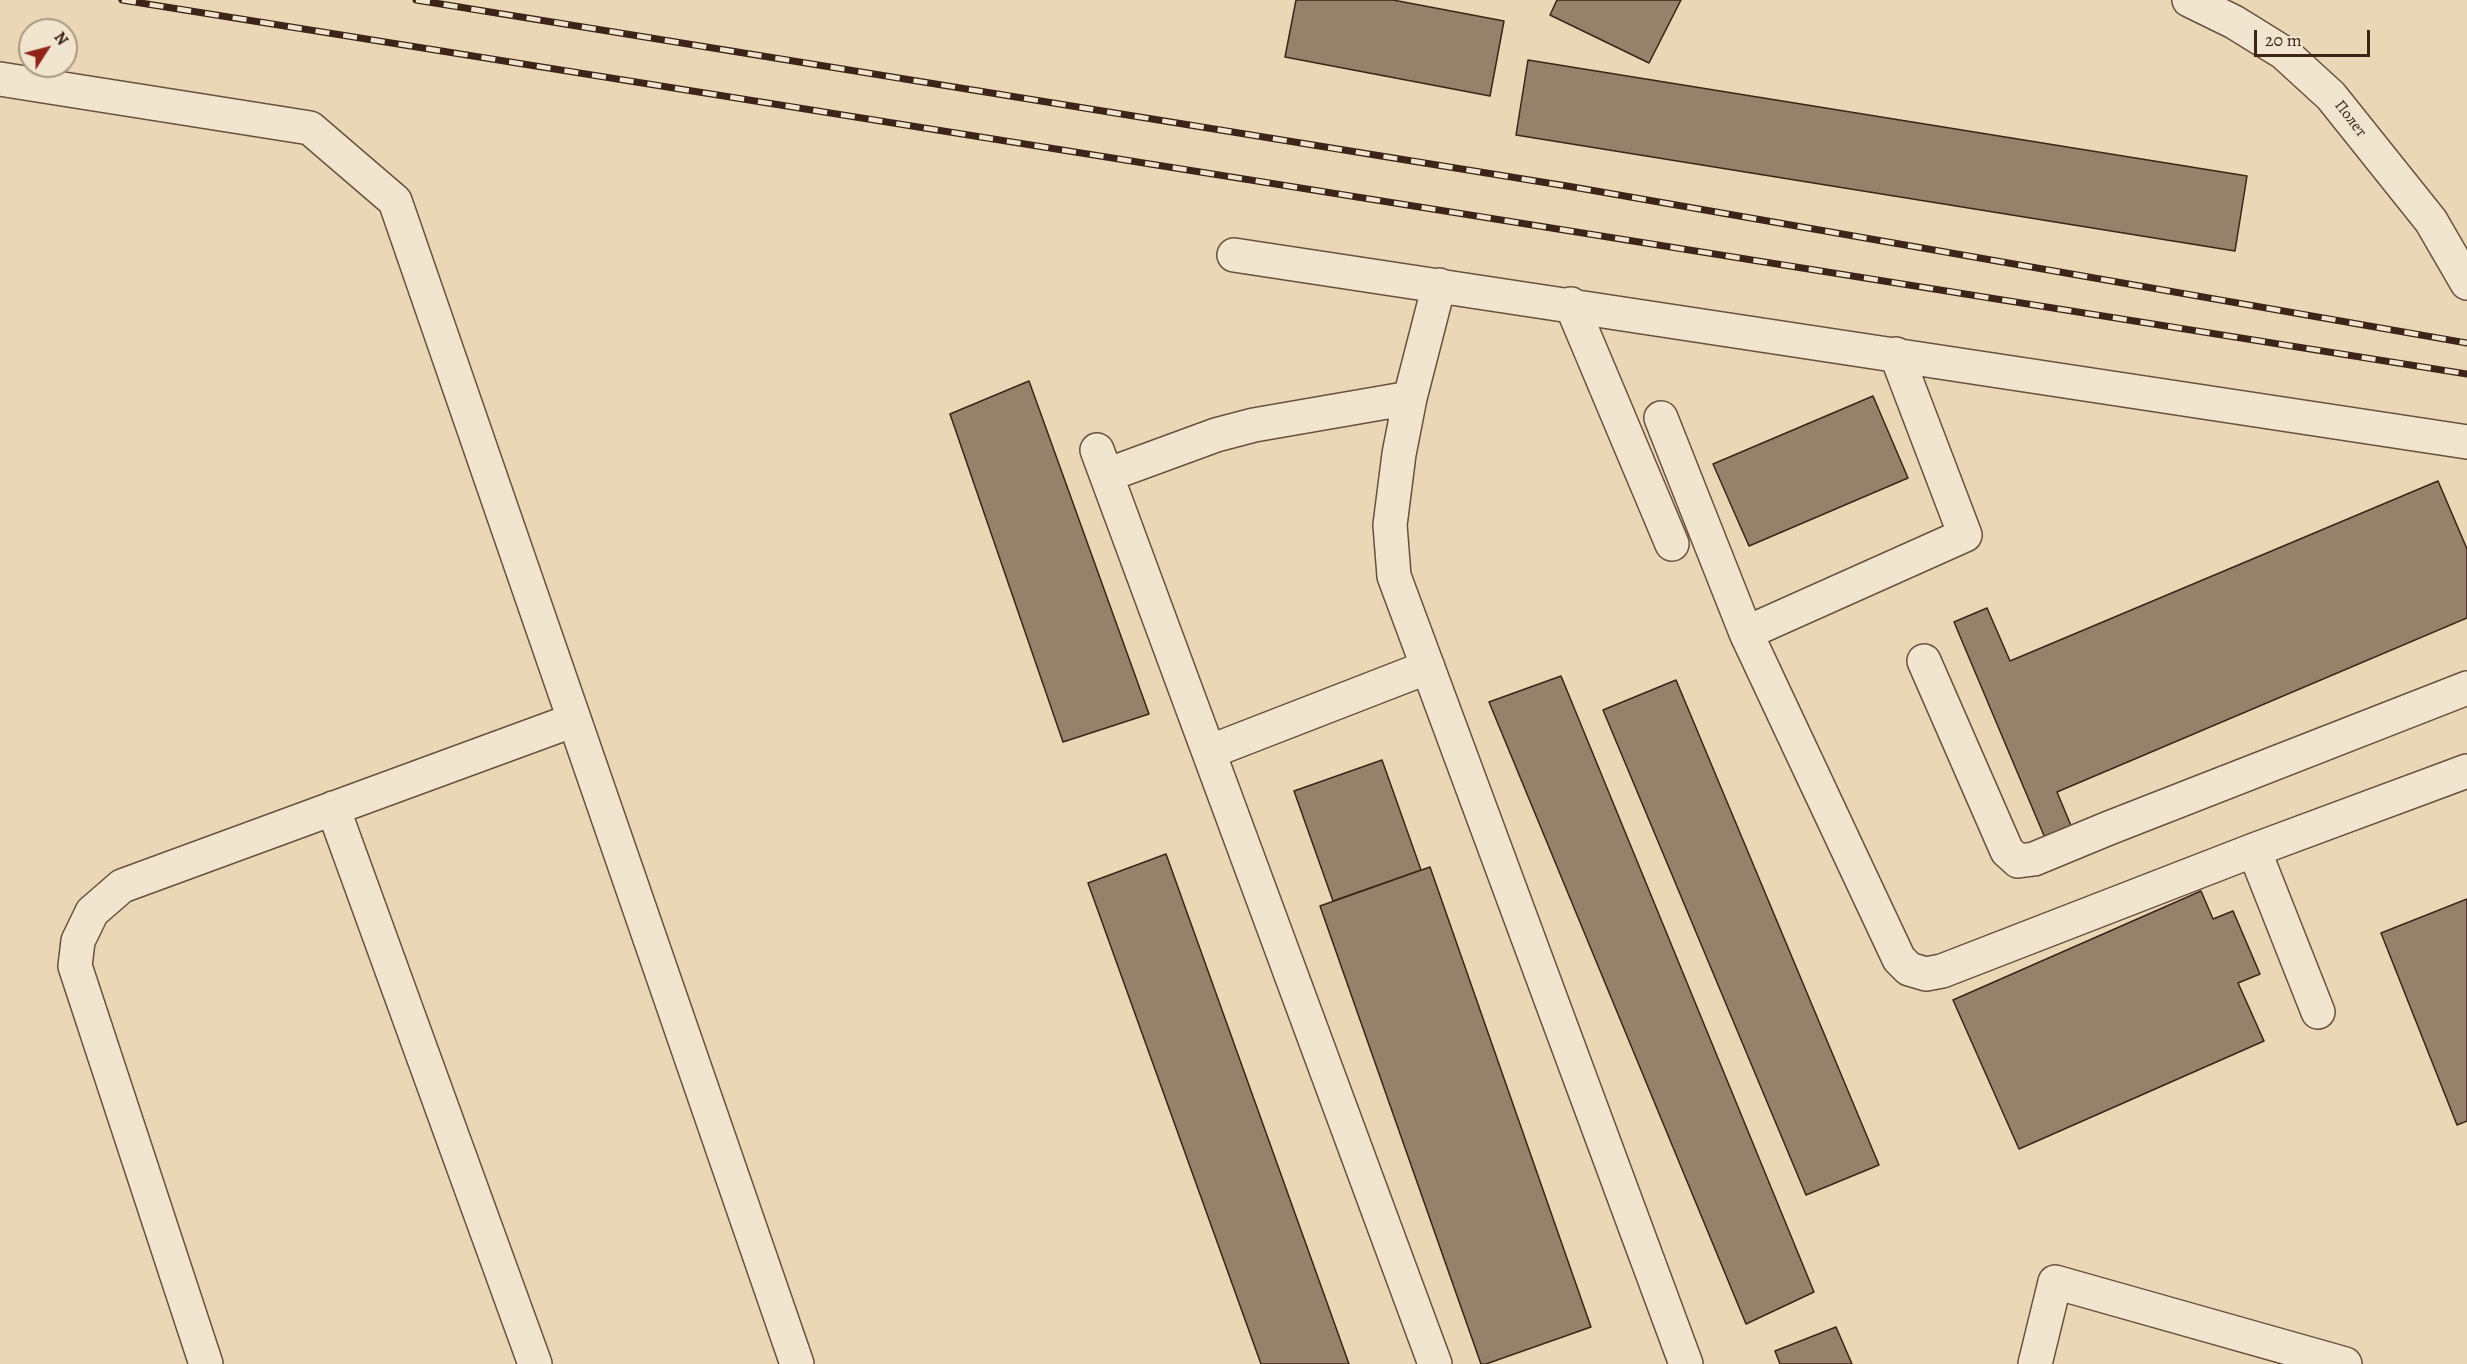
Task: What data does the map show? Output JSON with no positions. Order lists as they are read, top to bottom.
{
  "streets": {
    "street": ["Полет"]
  },
  "scale_bar": "20 m",
  "north": "top right"
}
